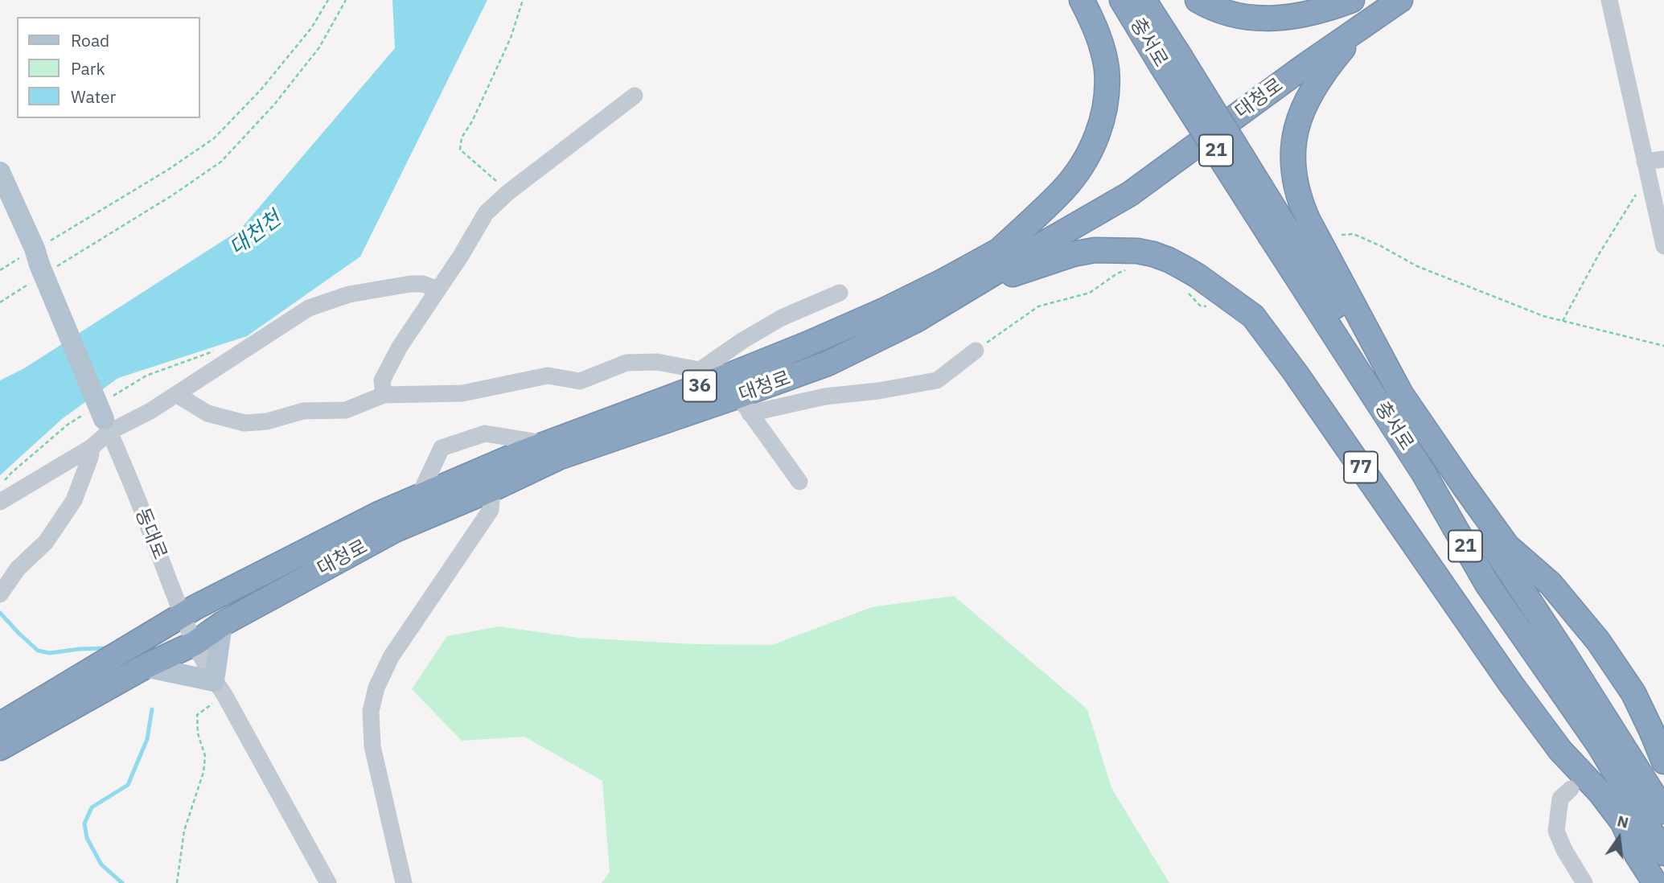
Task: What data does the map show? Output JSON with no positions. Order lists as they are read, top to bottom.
{
  "streets": {
    "highway": [
      "충서로",
      "대청로",
      "21",
      "36",
      "77"
    ],
    "main road": ["동대로"]
  },
  "crossings": [
    ["충서로", "21"],
    ["대청로", "77"],
    ["대청로", "동대로"]
  ],
  "water": ["대천천"],
  "legend": ["Road", "Park", "Water"],
  "north": "top"
}
